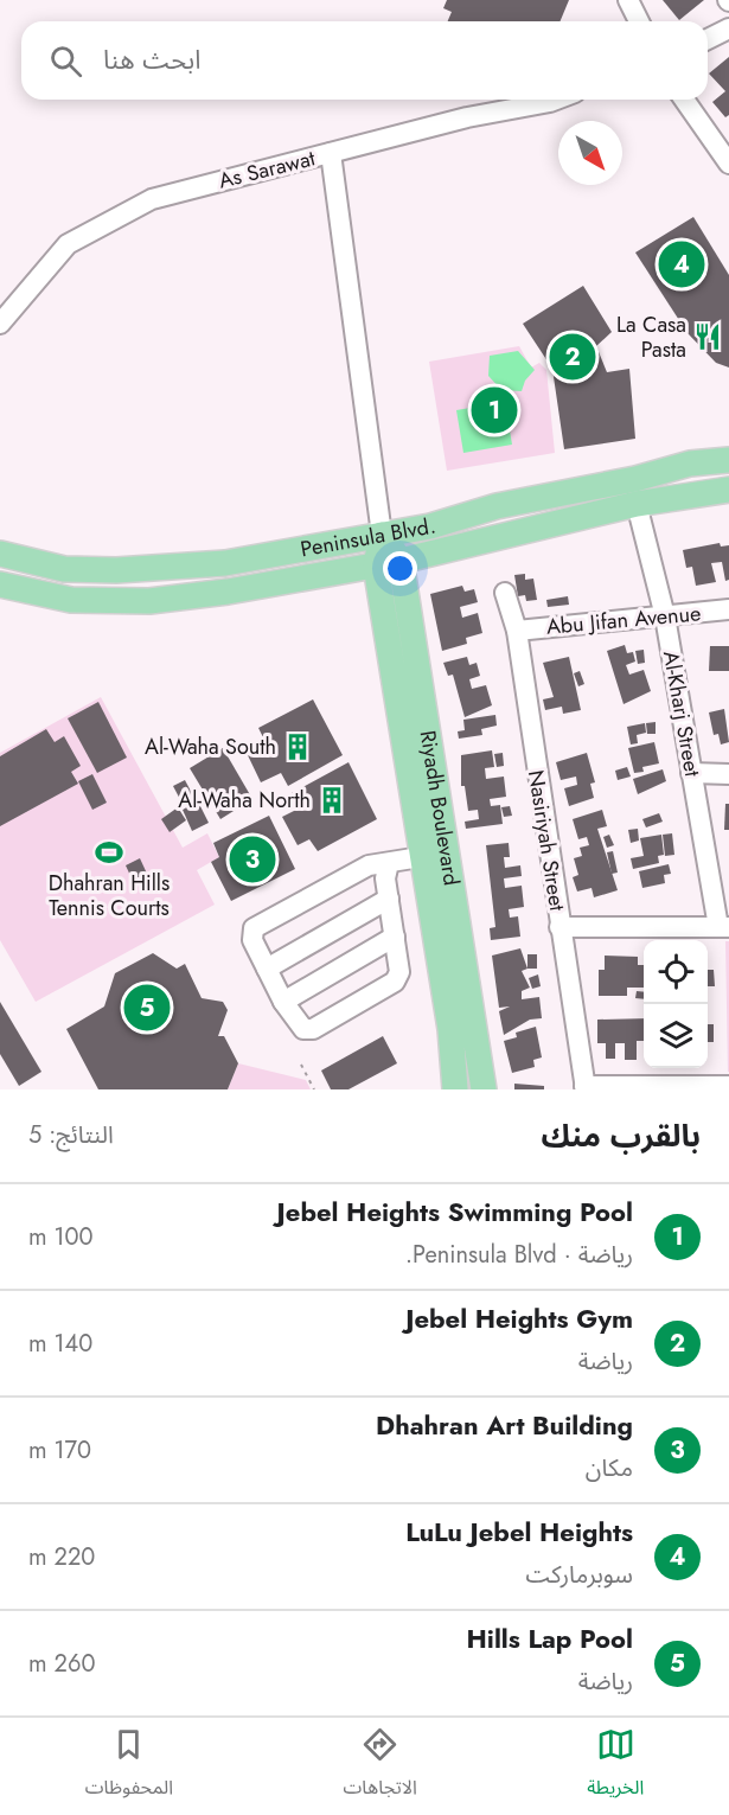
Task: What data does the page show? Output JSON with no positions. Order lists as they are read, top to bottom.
{
  "streets": {
    "main road": ["Peninsula Blvd.", "Riyadh Boulevard"],
    "street": [
      "As Sarawat",
      "Abu Jifan Avenue",
      "Al-Kharj Street",
      "Nasiriyah Street"
    ]
  },
  "crossings": [
    ["As Sarawat", "Riyadh Boulevard"],
    ["Peninsula Blvd.", "Al-Kharj Street"],
    ["Peninsula Blvd.", "Riyadh Boulevard"],
    ["Abu Jifan Avenue", "Al-Kharj Street"],
    ["Abu Jifan Avenue", "Nasiriyah Street"]
  ],
  "places": {
    "restaurant": ["La Casa Pasta"],
    "building": ["Al-Waha South", "Al-Waha North"],
    "sports": ["Dhahran Hills Tennis Courts"]
  },
  "north": "bottom right",
  "page": {
    "search": "ابحث هنا",
    "pins": [
      "4",
      "2",
      "1",
      "3",
      "5"
    ],
    "heading": ["بالقرب منك", "النتائج: 5"],
    "list": [
      {
        "mark": "1",
        "name": "Jebel Heights Swimming Pool",
        "note": "رياضة · Peninsula Blvd.",
        "value": "100 m"
      },
      {
        "mark": "2",
        "name": "Jebel Heights Gym",
        "note": "رياضة",
        "value": "140 m"
      },
      {
        "mark": "3",
        "name": "Dhahran Art Building",
        "note": "مكان",
        "value": "170 m"
      },
      {
        "mark": "4",
        "name": "LuLu Jebel Heights",
        "note": "سوبرماركت",
        "value": "220 m"
      },
      {
        "mark": "5",
        "name": "Hills Lap Pool",
        "note": "رياضة",
        "value": "260 m"
      }
    ],
    "nav": ["الخريطة", "الاتجاهات", "المحفوظات"]
  }
}
